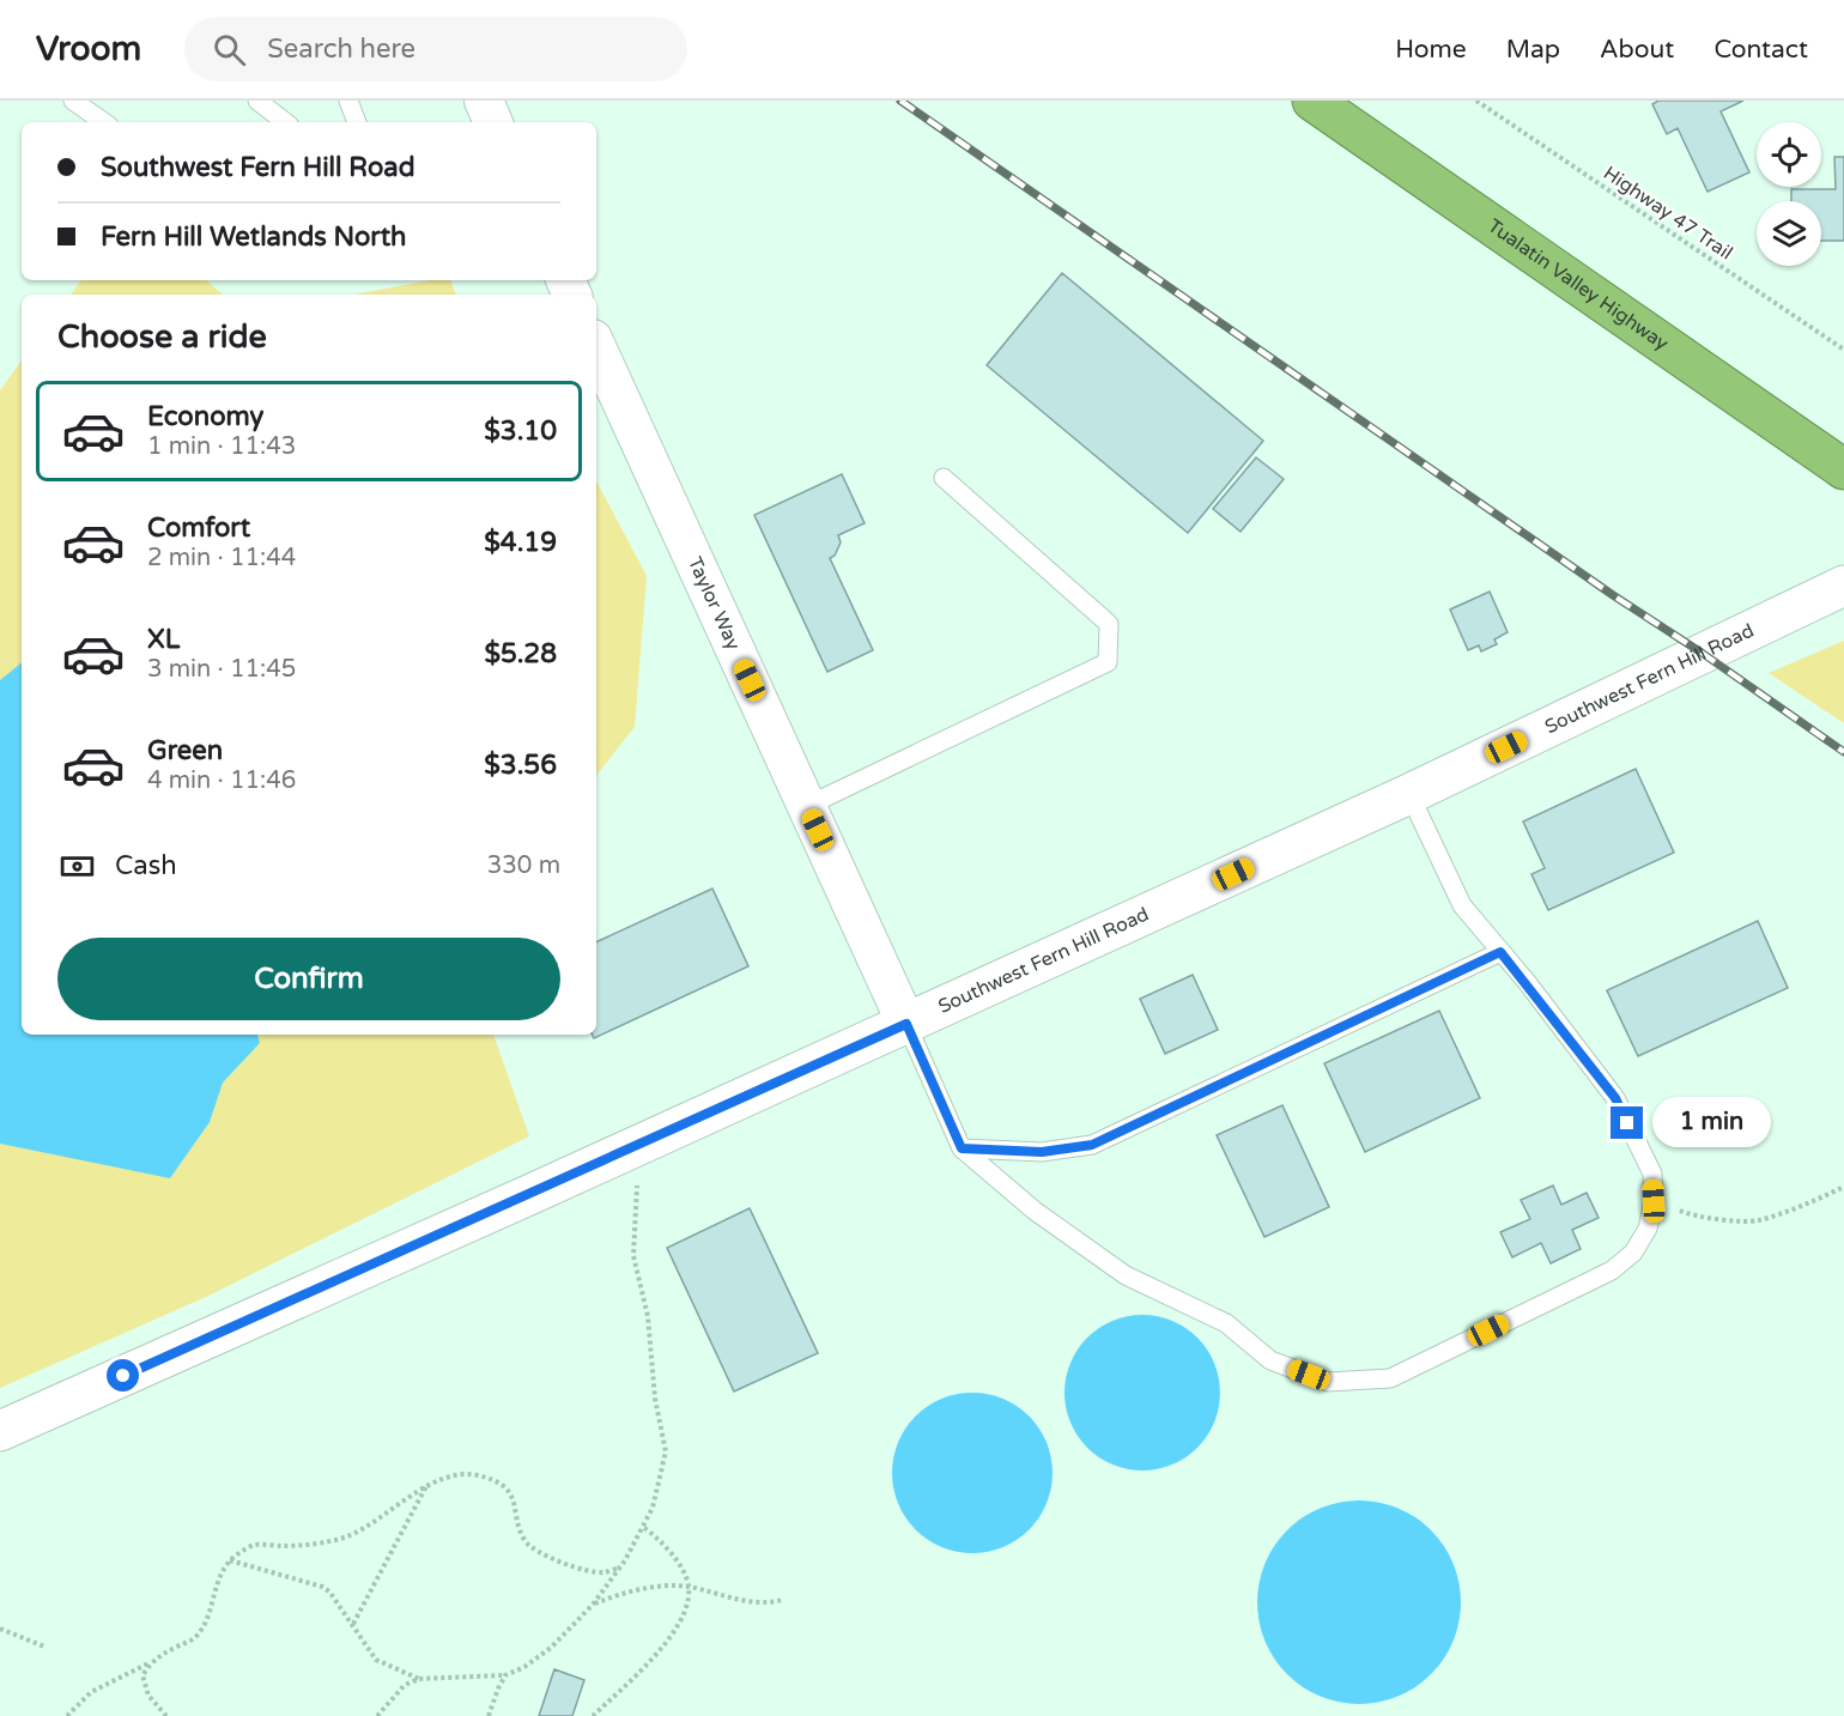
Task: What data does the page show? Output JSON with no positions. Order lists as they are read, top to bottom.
{
  "streets": {
    "highway": ["Tualatin Valley Highway"],
    "street": ["Taylor Way", "Southwest Fern Hill Road"],
    "path": ["Highway 47 Trail"]
  },
  "crossings": [
    ["Taylor Way", "Southwest Fern Hill Road"]
  ],
  "page": {
    "header": "Vroom",
    "search": "Search here",
    "nav": [
      "Home",
      "Map",
      "About",
      "Contact"
    ],
    "banner": ["Southwest Fern Hill Road", "Fern Hill Wetlands North"],
    "heading": "Choose a ride",
    "list": [
      {
        "name": "Economy",
        "note": "1 min · 11:43",
        "value": "$3.10"
      },
      {
        "name": "Comfort",
        "note": "2 min · 11:44",
        "value": "$4.19"
      },
      {
        "name": "XL",
        "note": "3 min · 11:45",
        "value": "$5.28"
      },
      {
        "name": "Green",
        "note": "4 min · 11:46",
        "value": "$3.56"
      }
    ],
    "pay": ["Cash", "330 m"],
    "buttons": "Confirm",
    "bubble": "1 min"
  }
}
